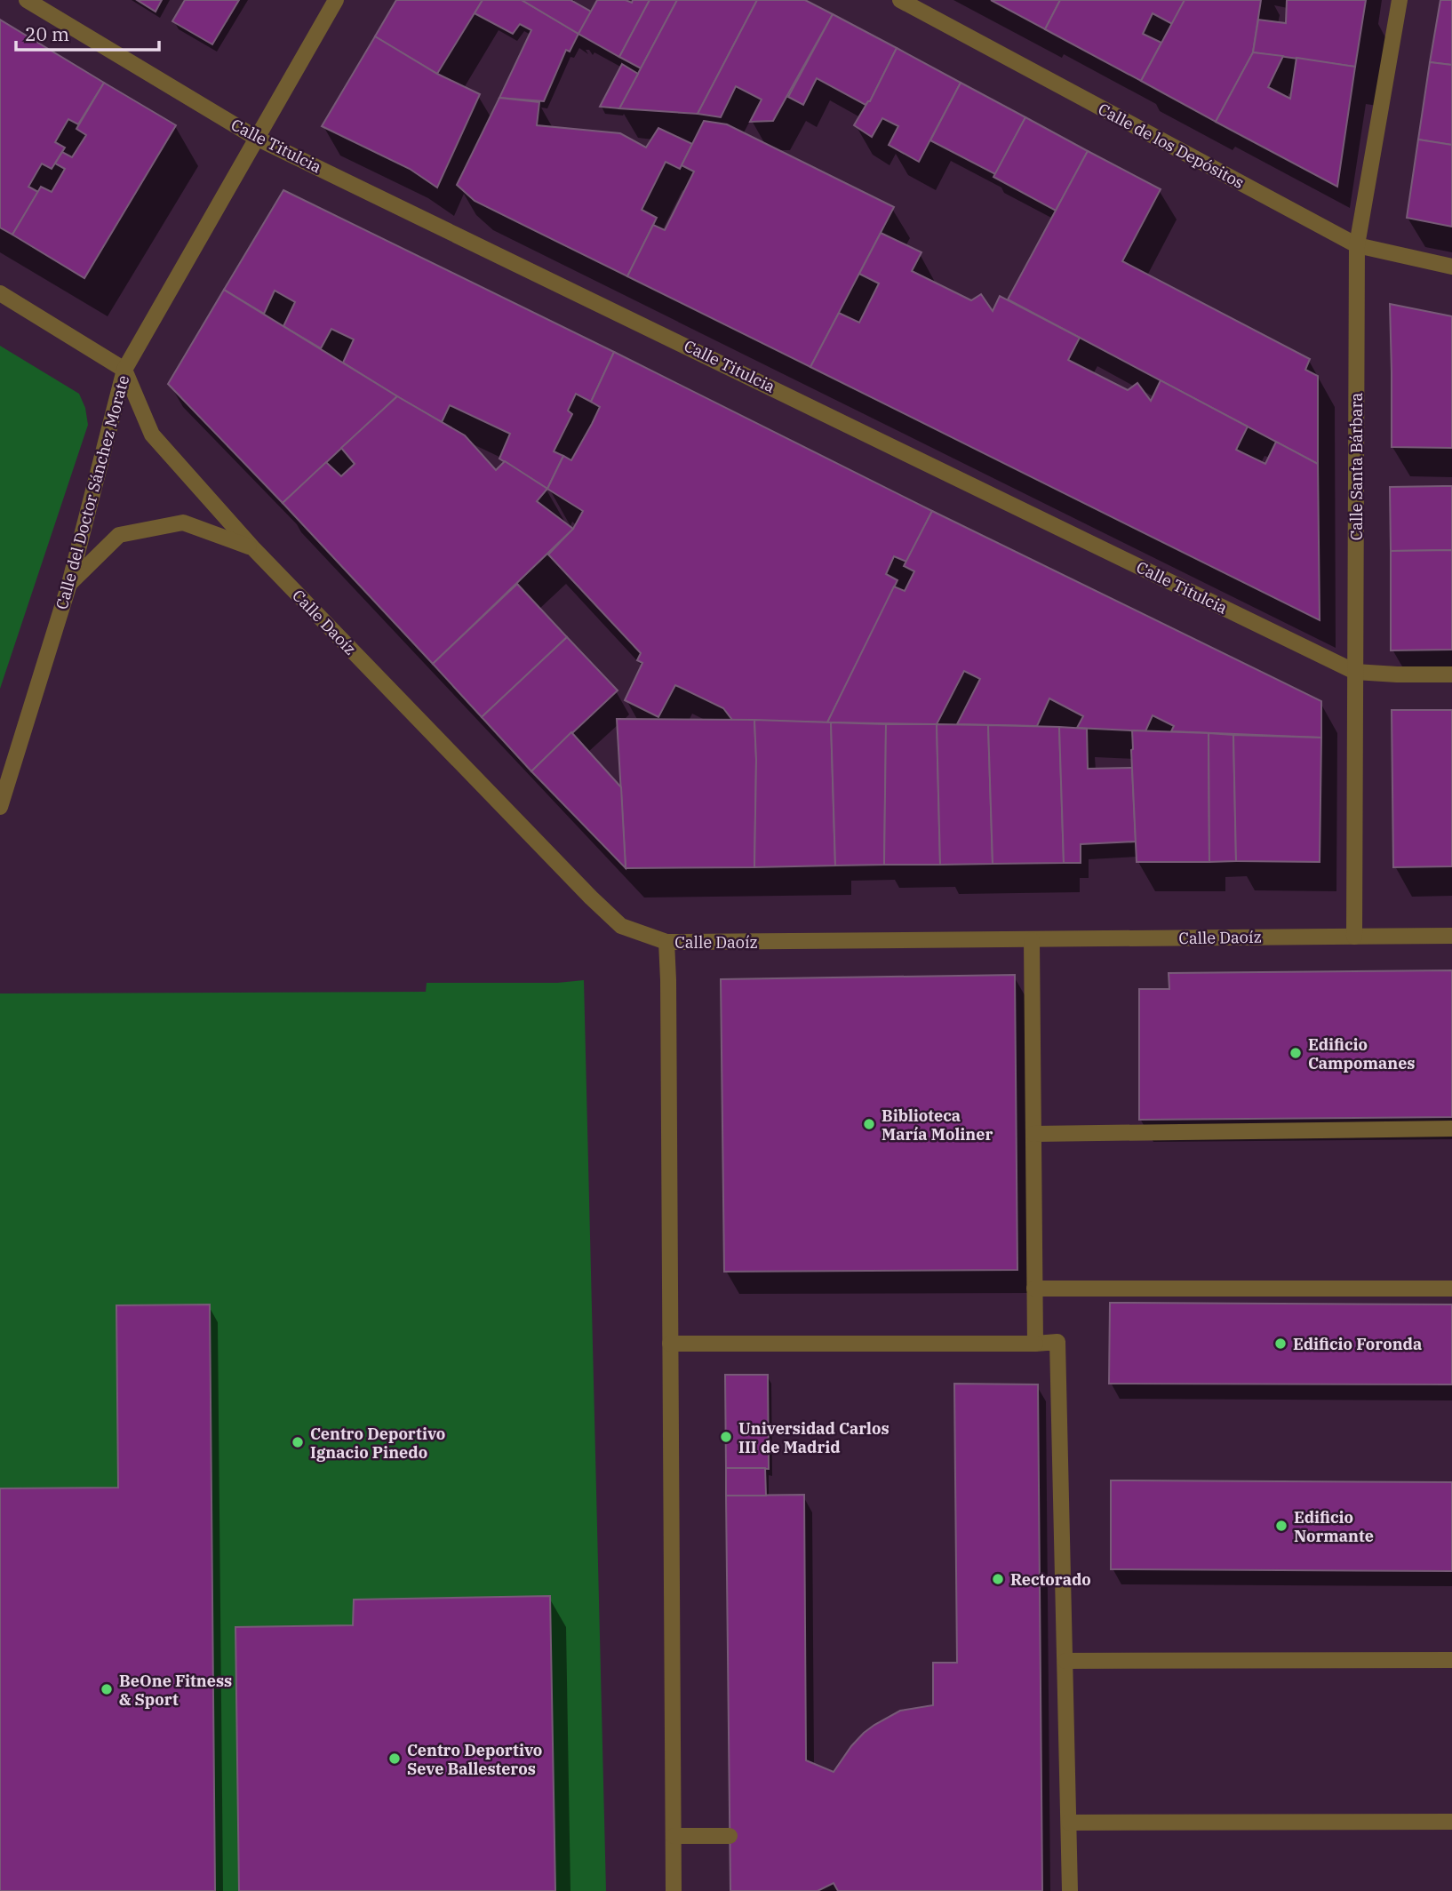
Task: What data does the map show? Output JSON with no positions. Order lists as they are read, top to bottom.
{
  "streets": {
    "street": [
      "Calle Titulcia",
      "Calle de los Depósitos",
      "Calle Santa Bárbara",
      "Calle del Doctor Sánchez Morate",
      "Calle Daoíz"
    ]
  },
  "crossings": [
    ["Calle Titulcia", "Calle Santa Bárbara"],
    ["Calle Titulcia", "Calle del Doctor Sánchez Morate"],
    ["Calle de los Depósitos", "Calle Santa Bárbara"],
    ["Calle Santa Bárbara", "Calle Daoíz"],
    ["Calle del Doctor Sánchez Morate", "Calle Daoíz"]
  ],
  "places": [
    "Edificio Campomanes",
    "Biblioteca María Moliner",
    "Edificio Foronda",
    "Universidad Carlos III de Madrid",
    "Centro Deportivo Ignacio Pinedo",
    "Edificio Normante",
    "Rectorado",
    "BeOne Fitness & Sport",
    "Centro Deportivo Seve Ballesteros"
  ],
  "scale_bar": "20 m"
}
